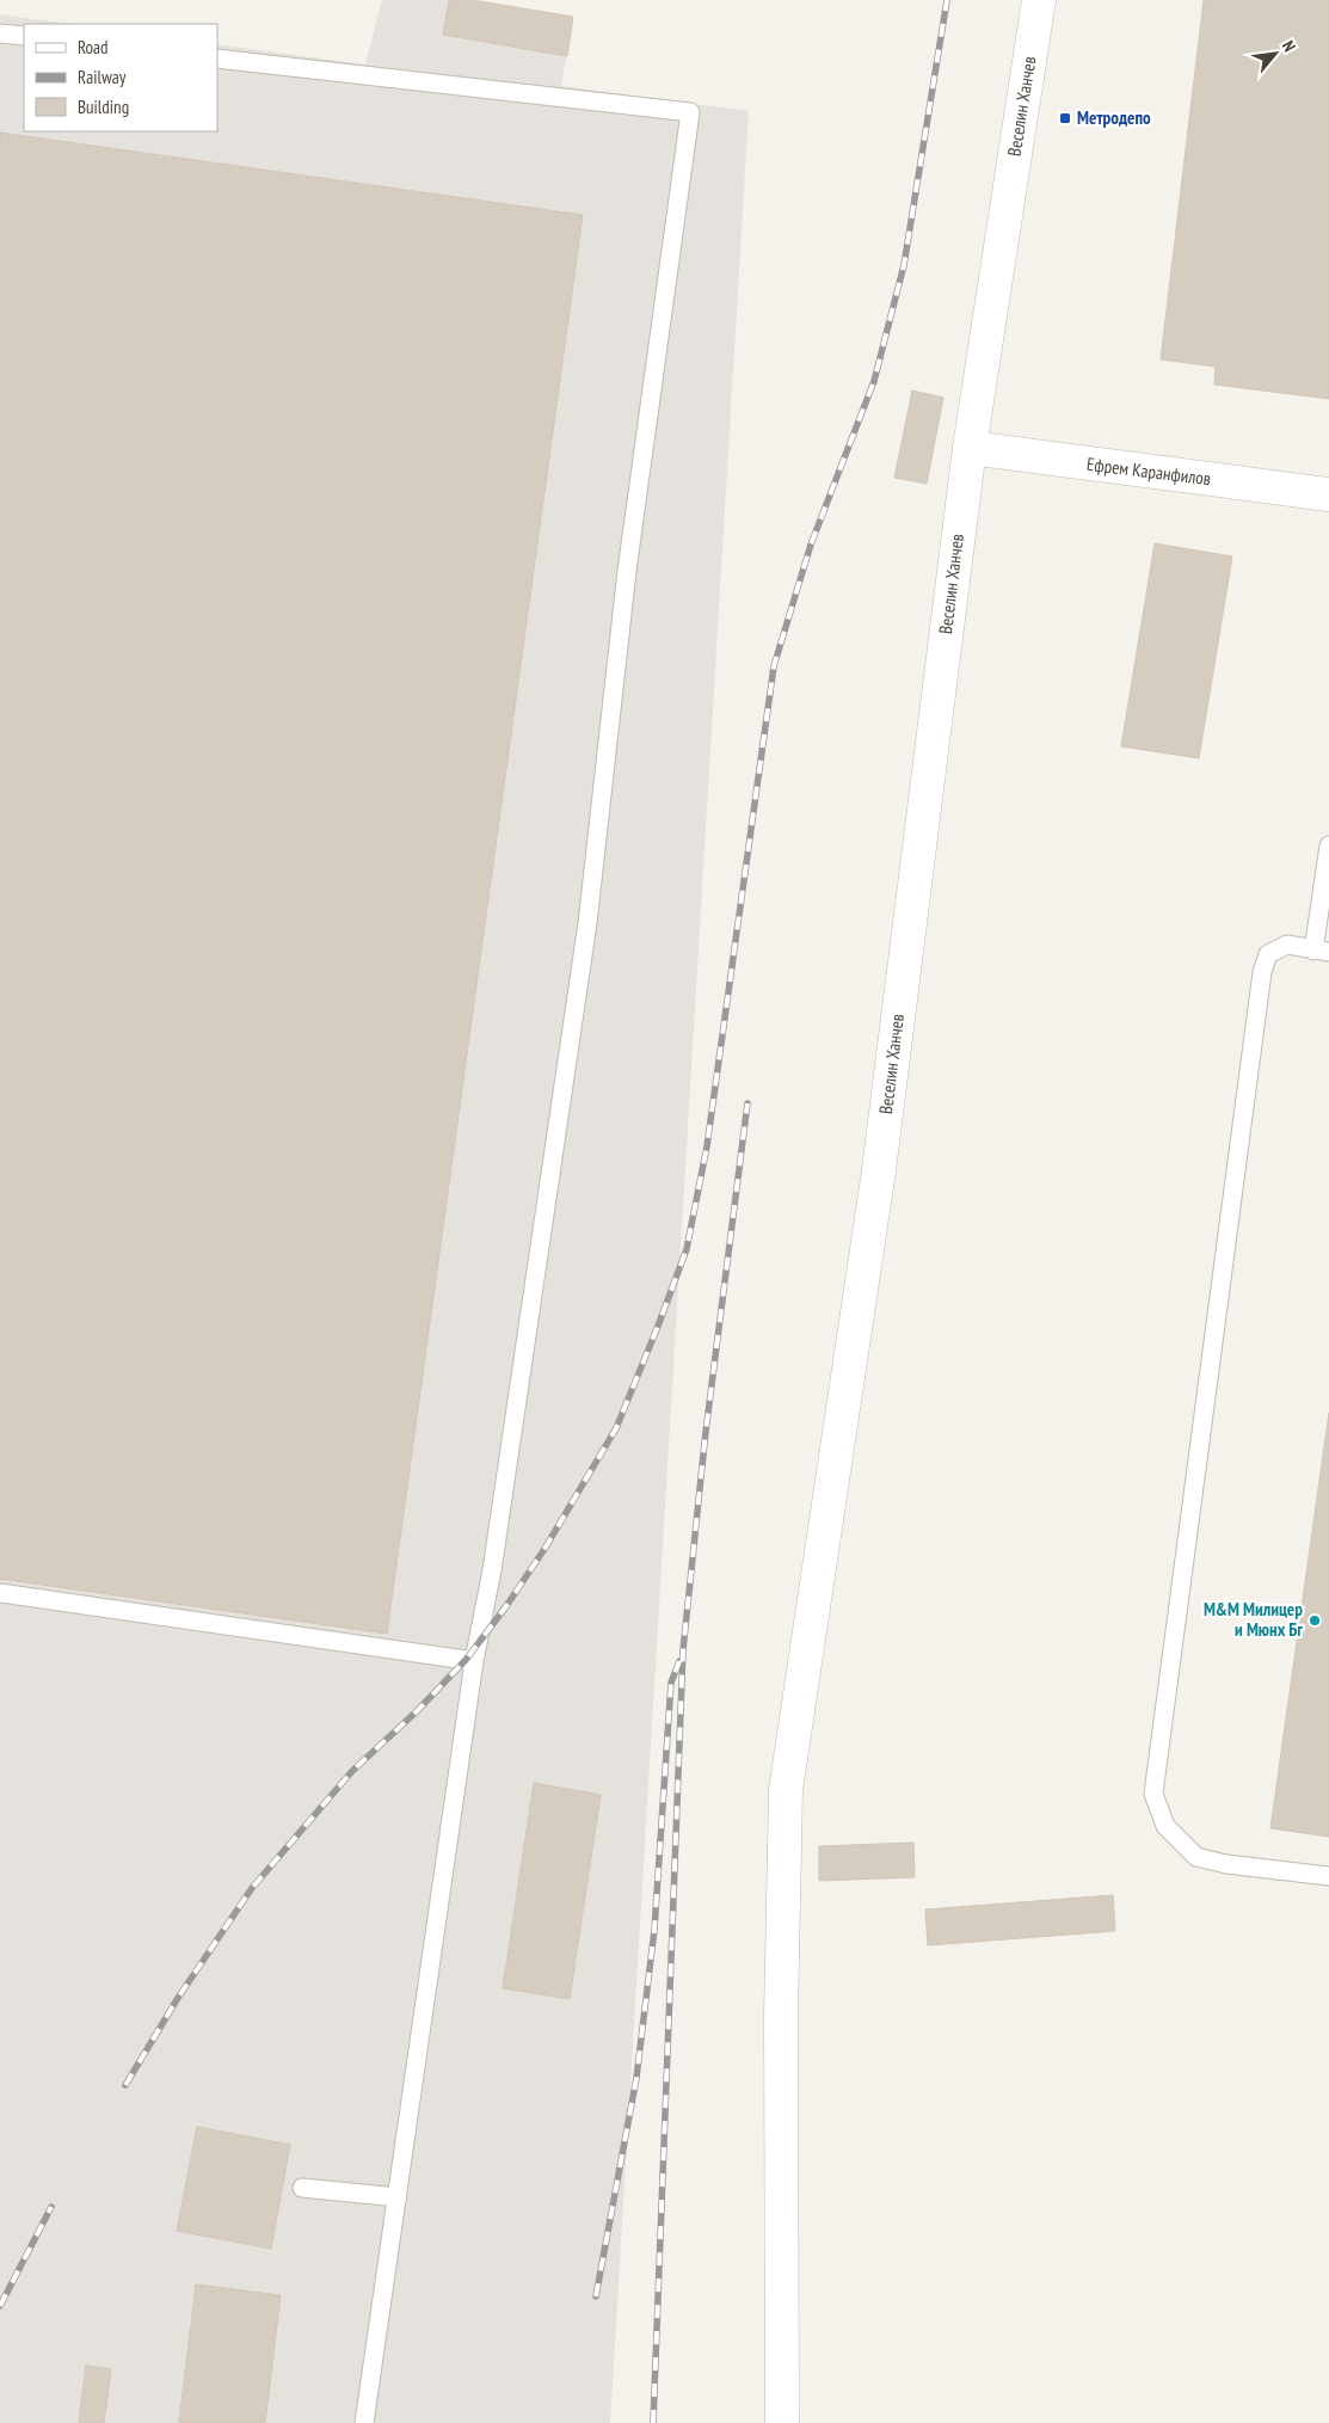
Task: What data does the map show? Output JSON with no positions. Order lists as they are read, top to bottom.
{
  "streets": {
    "street": ["Веселин Ханчев", "Ефрем Каранфилов"]
  },
  "crossings": [
    ["Веселин Ханчев", "Ефрем Каранфилов"]
  ],
  "places": {
    "transit": ["Метродепо"],
    "other": ["М&M Mилицер и Мюнх Бг"]
  },
  "legend": ["Road", "Railway", "Building"],
  "north": "top right"
}
